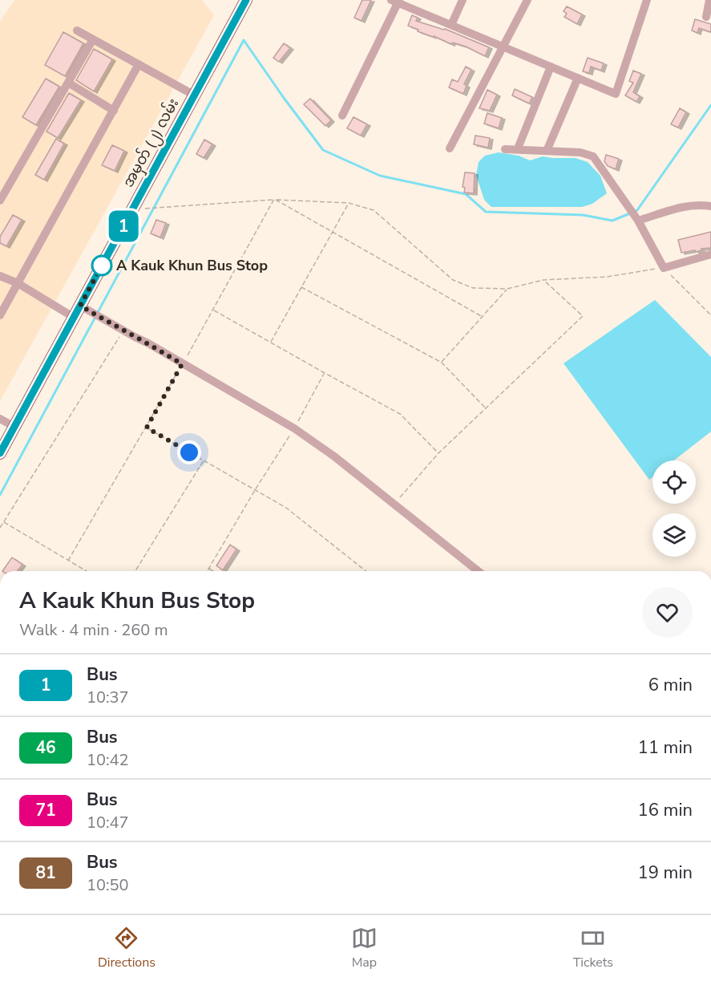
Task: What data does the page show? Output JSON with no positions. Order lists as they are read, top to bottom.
{
  "streets": {
    "main road": ["အမှတ် (၂) လမ်း"]
  },
  "places": ["A Kauk Khun Bus Stop"],
  "lines": ["bus line 1"],
  "page": {
    "on_map": "1",
    "heading": ["A Kauk Khun Bus Stop", "Walk · 4 min · 260 m"],
    "list": [
      {
        "mark": "1",
        "name": "Bus",
        "note": "10:37",
        "value": "6 min"
      },
      {
        "mark": "46",
        "name": "Bus",
        "note": "10:42",
        "value": "11 min"
      },
      {
        "mark": "71",
        "name": "Bus",
        "note": "10:47",
        "value": "16 min"
      },
      {
        "mark": "81",
        "name": "Bus",
        "note": "10:50",
        "value": "19 min"
      }
    ],
    "tabs": ["Directions", "Map", "Tickets"]
  }
}
